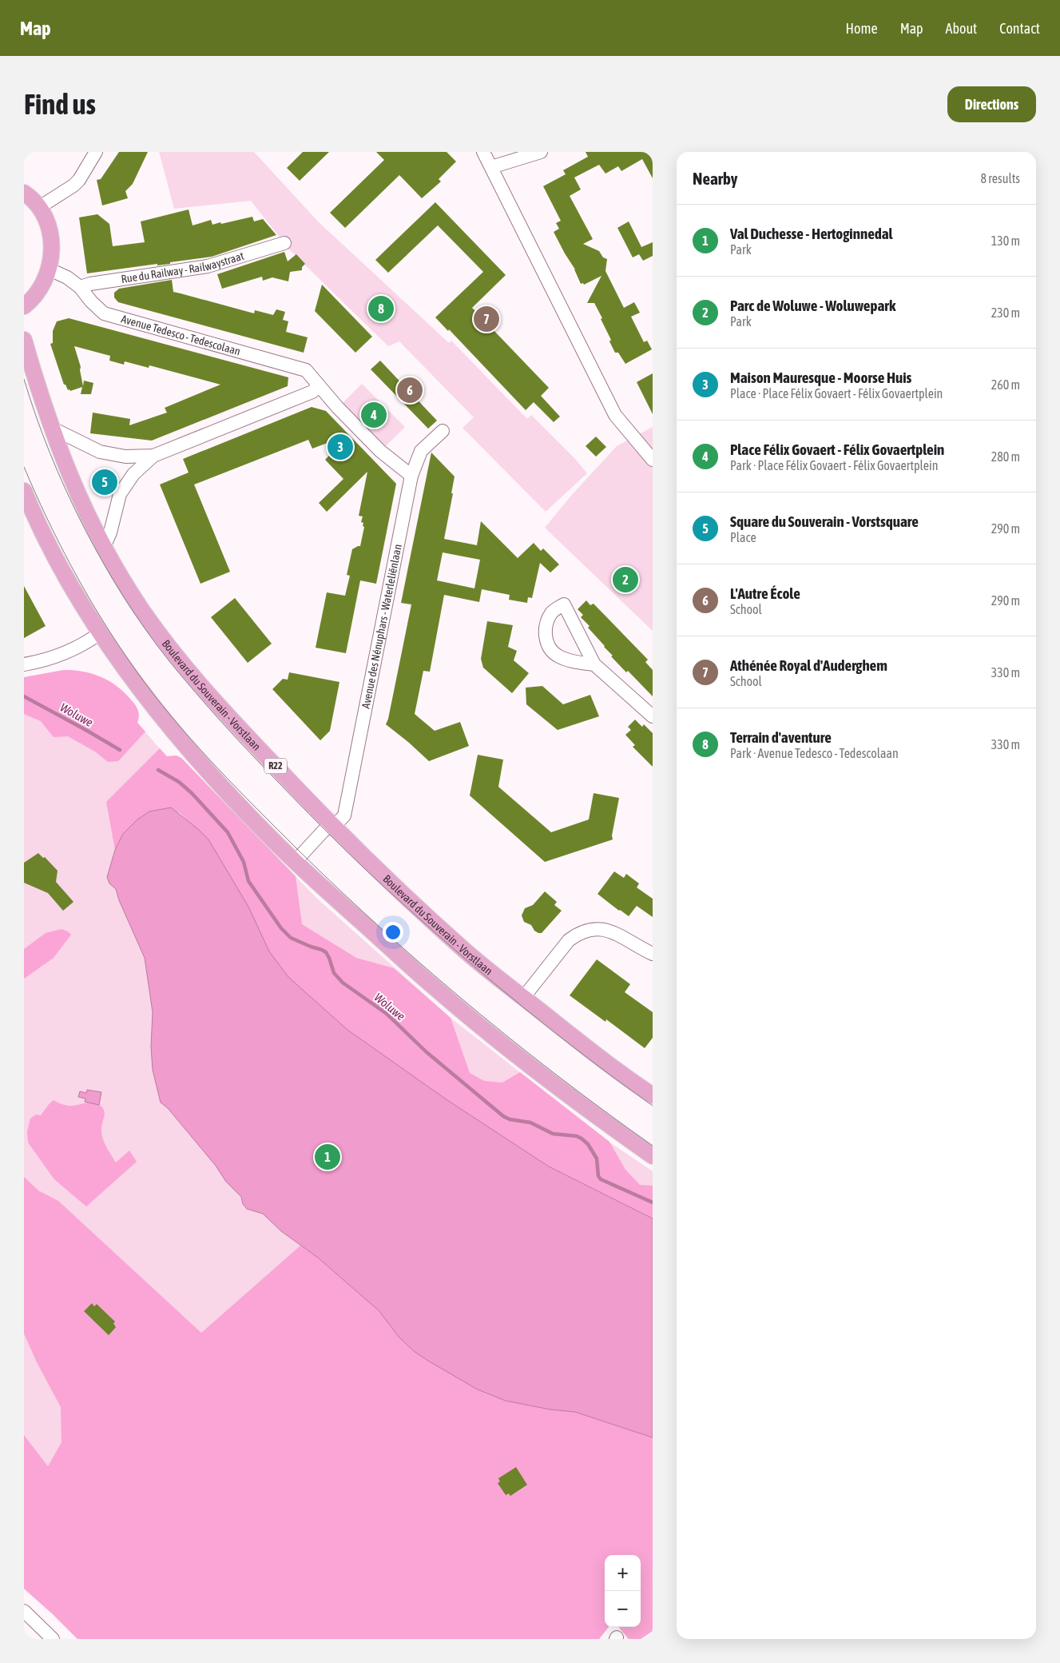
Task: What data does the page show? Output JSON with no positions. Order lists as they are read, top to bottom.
{
  "streets": {
    "main road": ["Boulevard du Souverain - Vorstlaan", "R22"],
    "street": ["Rue du Railway - Railwaystraat", "Avenue Tedesco - Tedescolaan", "Avenue des Nénuphars - Waterleliënlaan"]
  },
  "crossings": [
    ["Rue du Railway - Railwaystraat", "Avenue Tedesco - Tedescolaan"],
    ["Avenue Tedesco - Tedescolaan", "Avenue des Nénuphars - Waterleliënlaan"],
    ["Avenue des Nénuphars - Waterleliënlaan", "Boulevard du Souverain - Vorstlaan"]
  ],
  "water": ["Woluwe"],
  "page": {
    "header": "Map",
    "nav": [
      "Home",
      "Map",
      "About",
      "Contact"
    ],
    "buttons": "Directions",
    "title": "Find us",
    "heading": ["Nearby", "8 results"],
    "list": [
      {
        "mark": "1",
        "name": "Val Duchesse - Hertoginnedal",
        "note": "Park",
        "value": "130 m"
      },
      {
        "mark": "2",
        "name": "Parc de Woluwe - Woluwepark",
        "note": "Park",
        "value": "230 m"
      },
      {
        "mark": "3",
        "name": "Maison Mauresque - Moorse Huis",
        "note": "Place · Place Félix Govaert - Félix Govaertplein",
        "value": "260 m"
      },
      {
        "mark": "4",
        "name": "Place Félix Govaert - Félix Govaertplein",
        "note": "Park · Place Félix Govaert - Félix Govaertplein",
        "value": "280 m"
      },
      {
        "mark": "5",
        "name": "Square du Souverain - Vorstsquare",
        "note": "Place",
        "value": "290 m"
      },
      {
        "mark": "6",
        "name": "L'Autre École",
        "note": "School",
        "value": "290 m"
      },
      {
        "mark": "7",
        "name": "Athénée Royal d'Auderghem",
        "note": "School",
        "value": "330 m"
      },
      {
        "mark": "8",
        "name": "Terrain d'aventure",
        "note": "Park · Avenue Tedesco - Tedescolaan",
        "value": "330 m"
      }
    ],
    "pins": [
      "8",
      "7",
      "6",
      "4",
      "3",
      "5",
      "2",
      "1"
    ],
    "map_buttons": ["+", "−"]
  }
}
